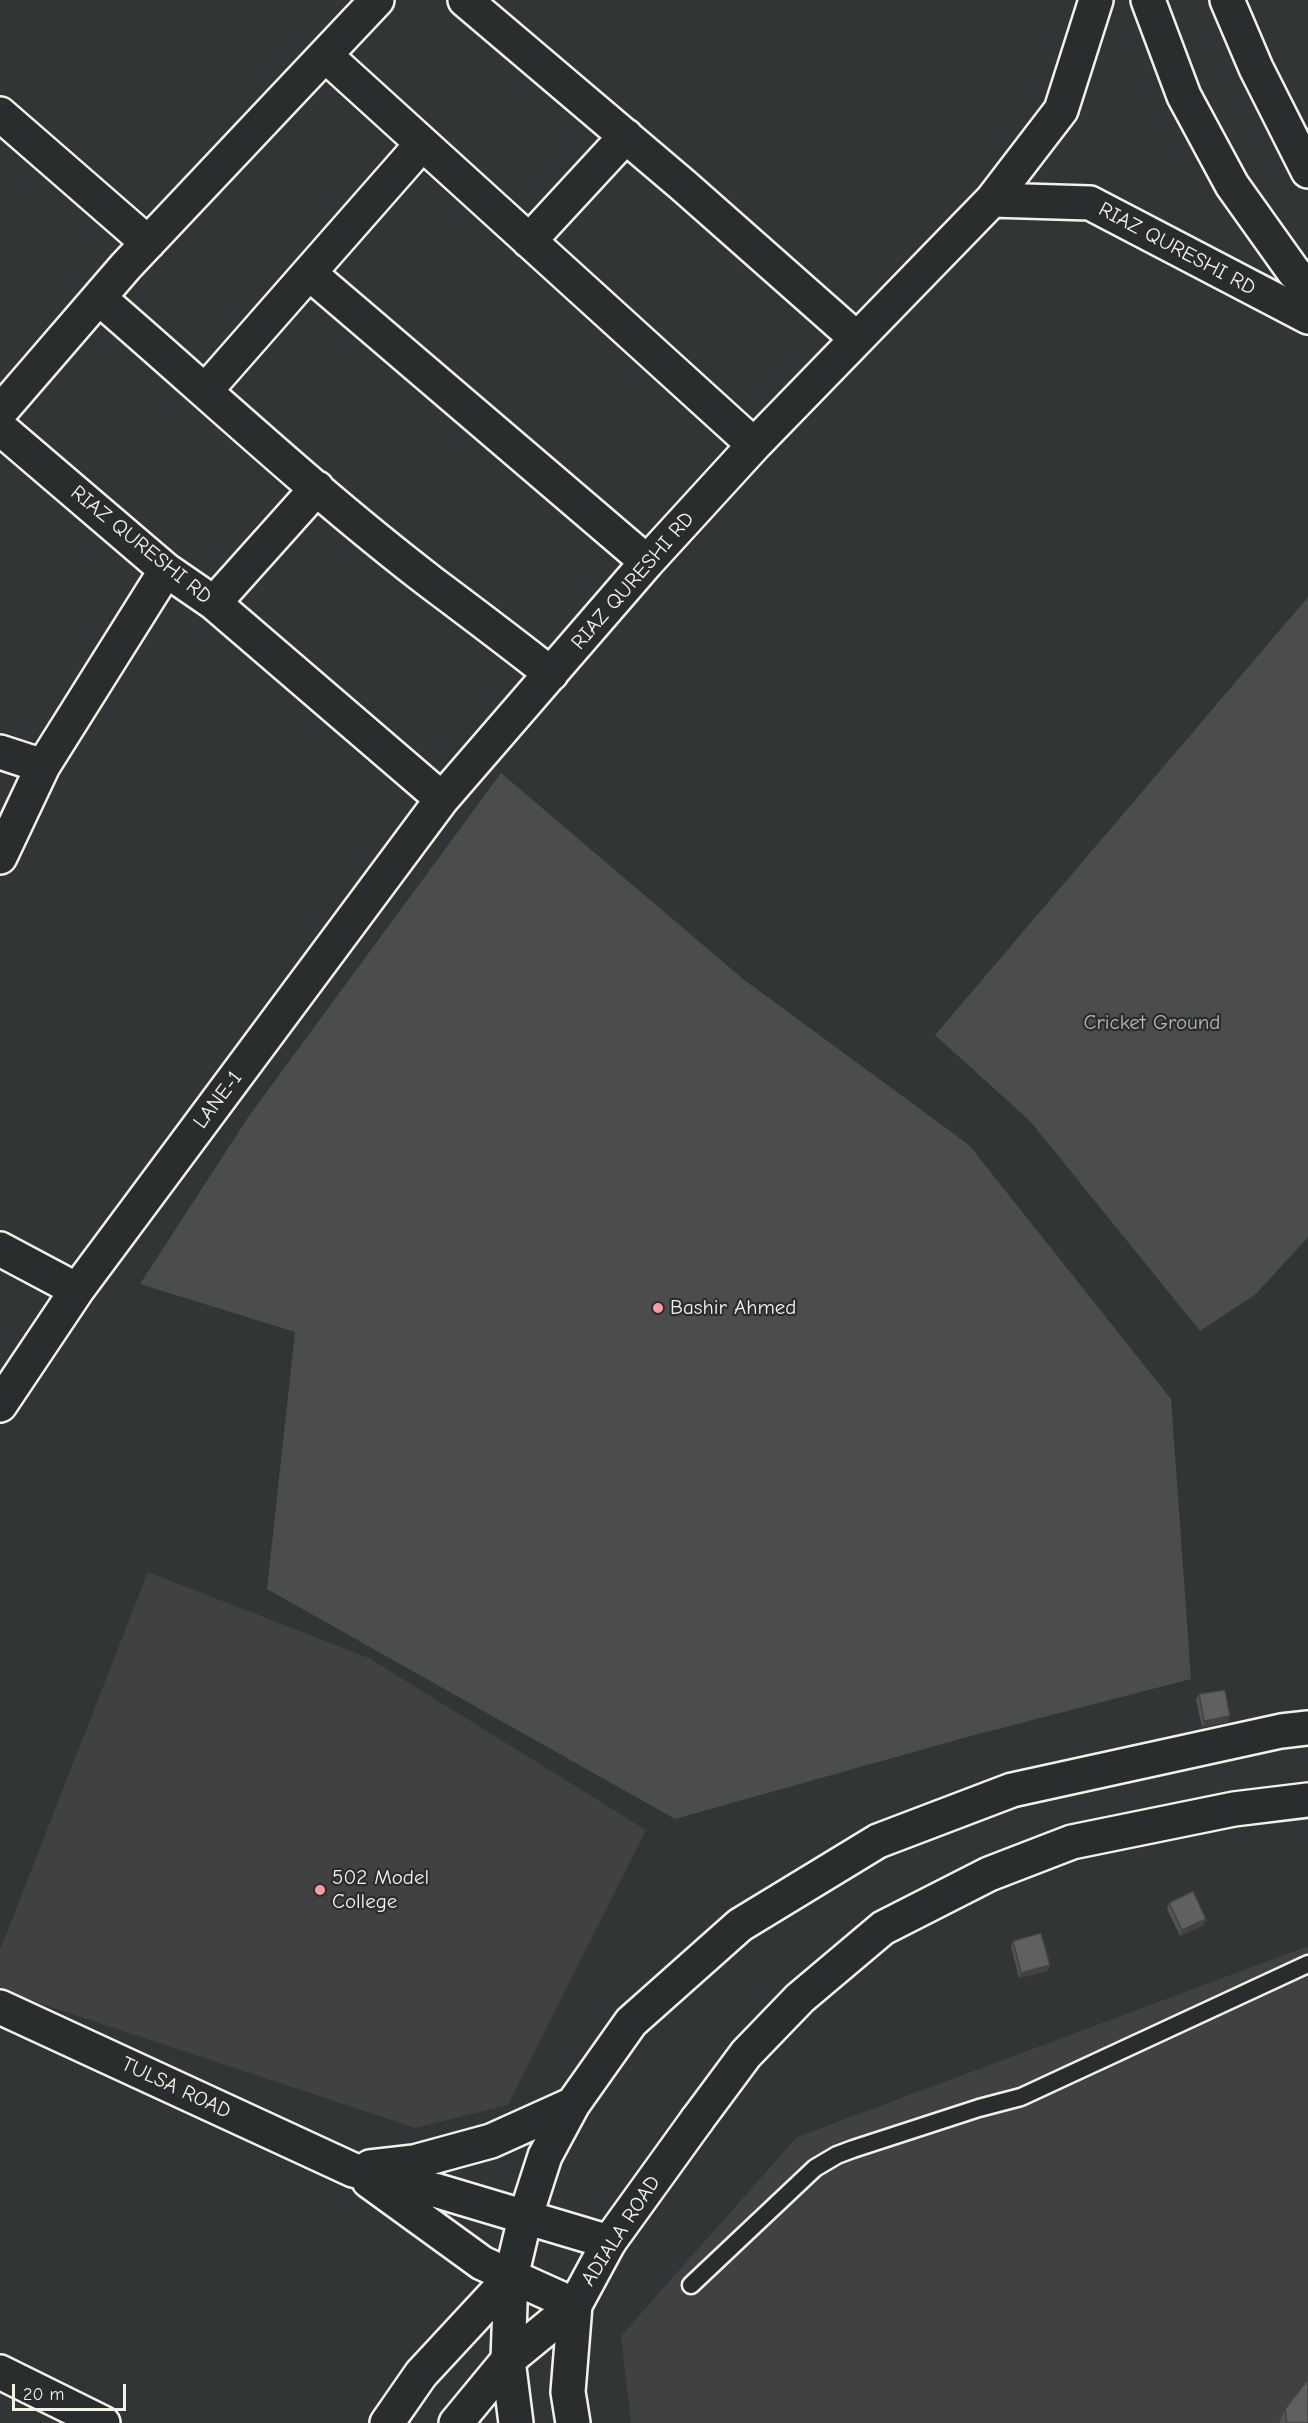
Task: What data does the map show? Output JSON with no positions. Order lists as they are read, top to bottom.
{
  "streets": {
    "street": [
      "RIAZ QURESHI RD",
      "LANE-1",
      "TULSA ROAD",
      "ADIALA ROAD"
    ]
  },
  "crossings": [
    ["RIAZ QURESHI RD", "LANE-1"],
    ["TULSA ROAD", "ADIALA ROAD"]
  ],
  "parks": ["Cricket Ground"],
  "places": ["Bashir Ahmed", "502 Model College"],
  "scale_bar": "20 m"
}
